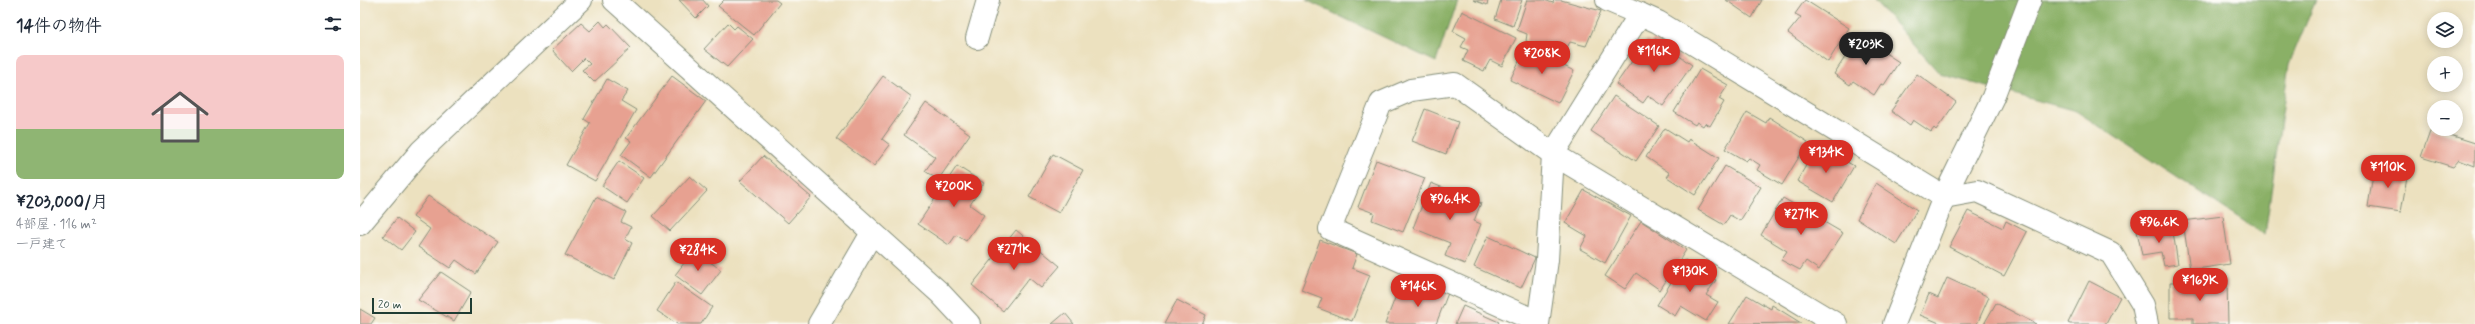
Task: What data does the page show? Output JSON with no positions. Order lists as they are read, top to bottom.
{
  "scale_bar": "20 m",
  "page": {
    "heading": "14件の物件",
    "map_buttons": ["+", "−"],
    "price": [
      "¥203K",
      "¥116K",
      "¥208K",
      "¥134K",
      "¥110K",
      "¥200K",
      "¥96.4K",
      "¥271K",
      "¥96.6K",
      "¥271K",
      "¥284K",
      "¥130K",
      "¥169K",
      "¥146K"
    ],
    "list": [
      {
        "name": "¥203,000/月",
        "note": "4部屋 · 116 m² · 一戸建て"
      }
    ],
    "scale": "20 m"
  }
}
